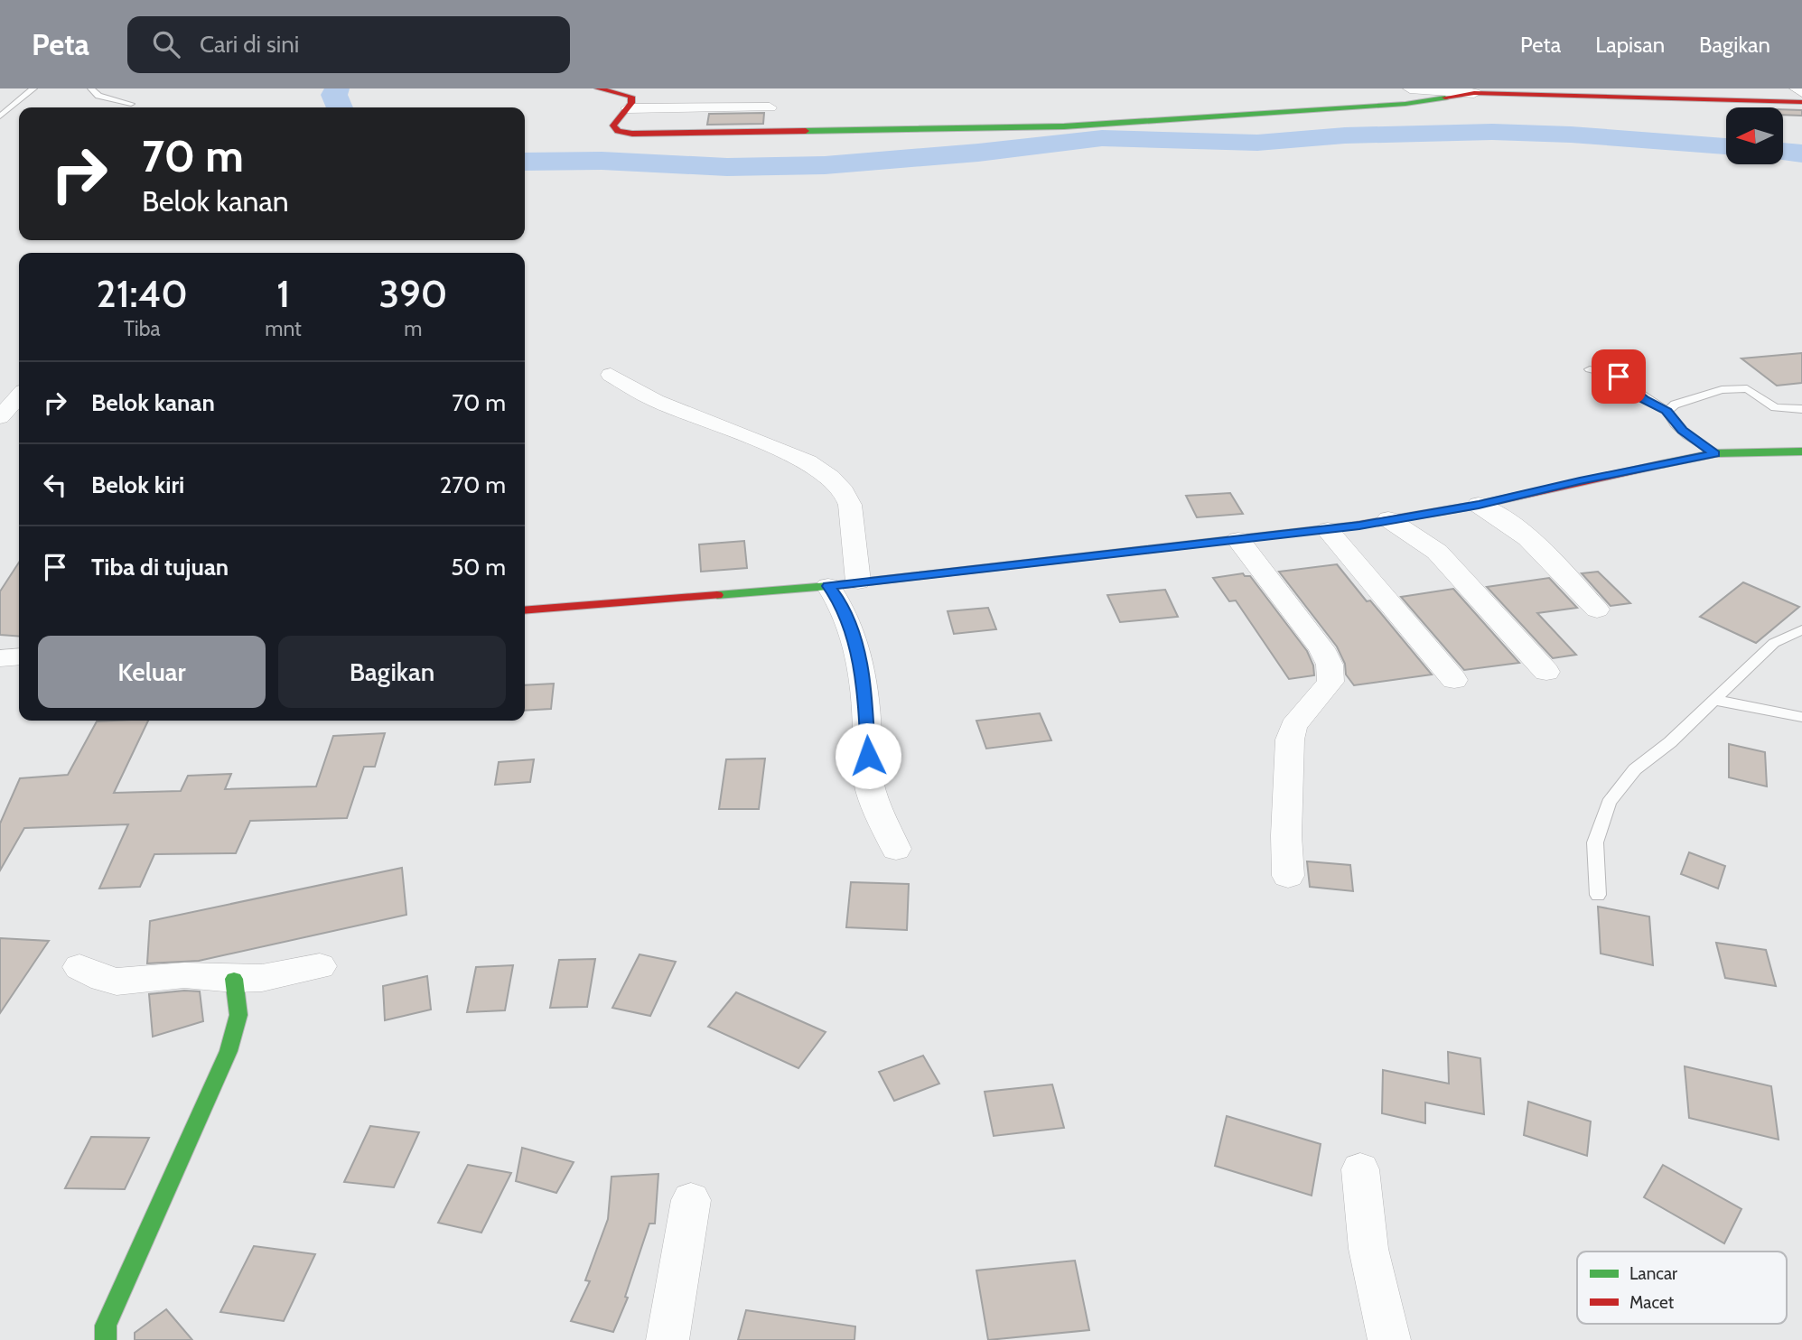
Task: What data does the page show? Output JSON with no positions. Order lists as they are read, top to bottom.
{
  "legend": ["Lancar", "Macet"],
  "north": "left",
  "page": {
    "header": "Peta",
    "search": "Cari di sini",
    "nav": ["Peta", "Lapisan", "Bagikan"],
    "turn": ["70 m", "Belok kanan"],
    "eta": [
      "21:40",
      "Tiba",
      "1",
      "mnt",
      "390",
      "m"
    ],
    "list": [
      {
        "name": "Belok kanan",
        "value": "70 m"
      },
      {
        "name": "Belok kiri",
        "value": "270 m"
      },
      {
        "name": "Tiba di tujuan",
        "value": "50 m"
      }
    ],
    "buttons": ["Keluar", "Bagikan"]
  }
}
